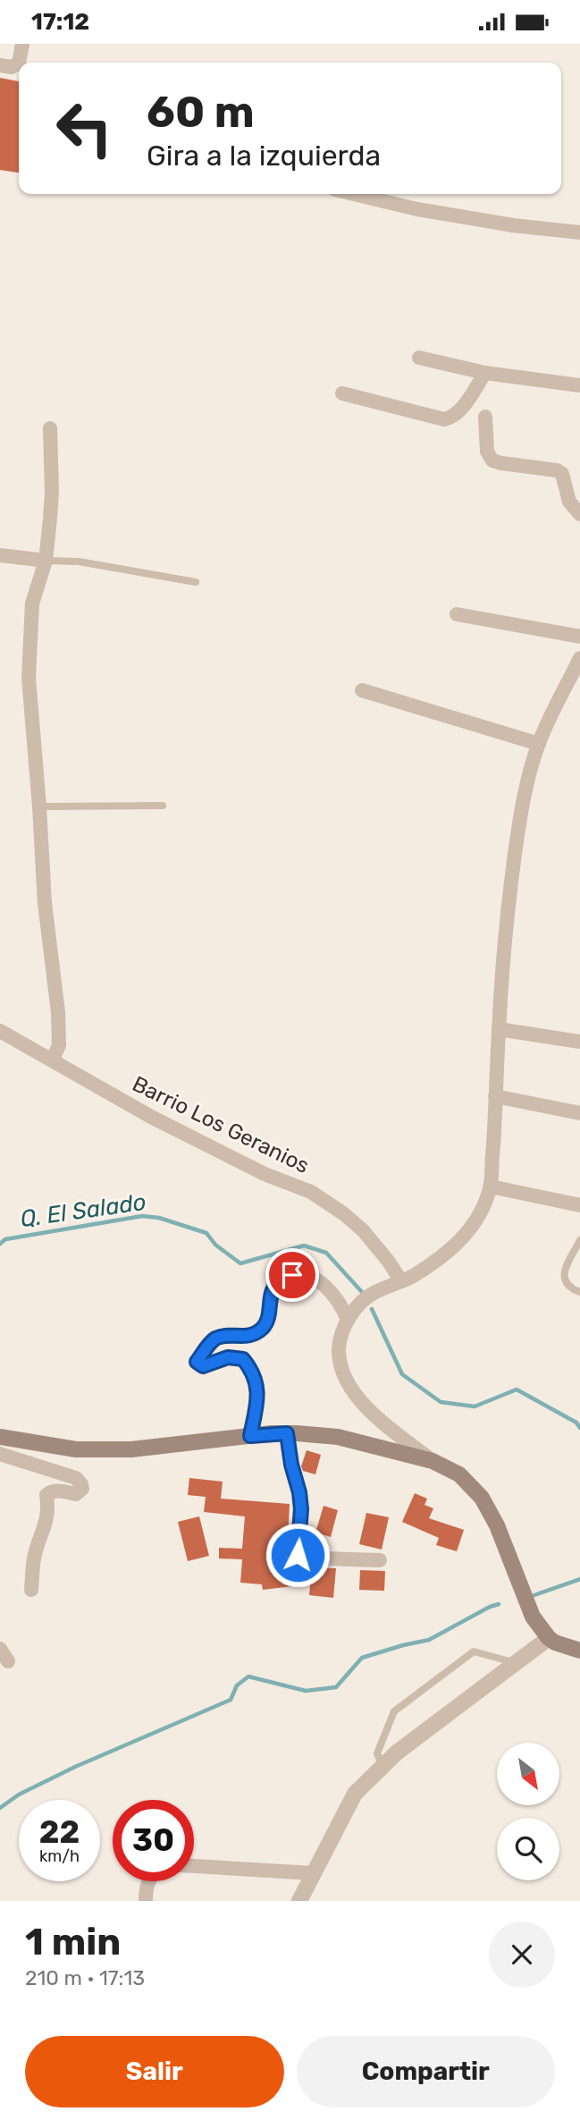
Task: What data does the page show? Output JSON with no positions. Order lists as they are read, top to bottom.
{
  "streets": {
    "street": ["Barrio Los Geranios"]
  },
  "water": ["Q. El Salado"],
  "north": "bottom right",
  "page": {
    "status": "17:12",
    "turn": ["60 m", "Gira a la izquierda"],
    "speed": "22 km/h",
    "limit": "30",
    "heading": ["1 min", "210 m · 17:13"],
    "buttons": ["Salir", "Compartir"]
  }
}
